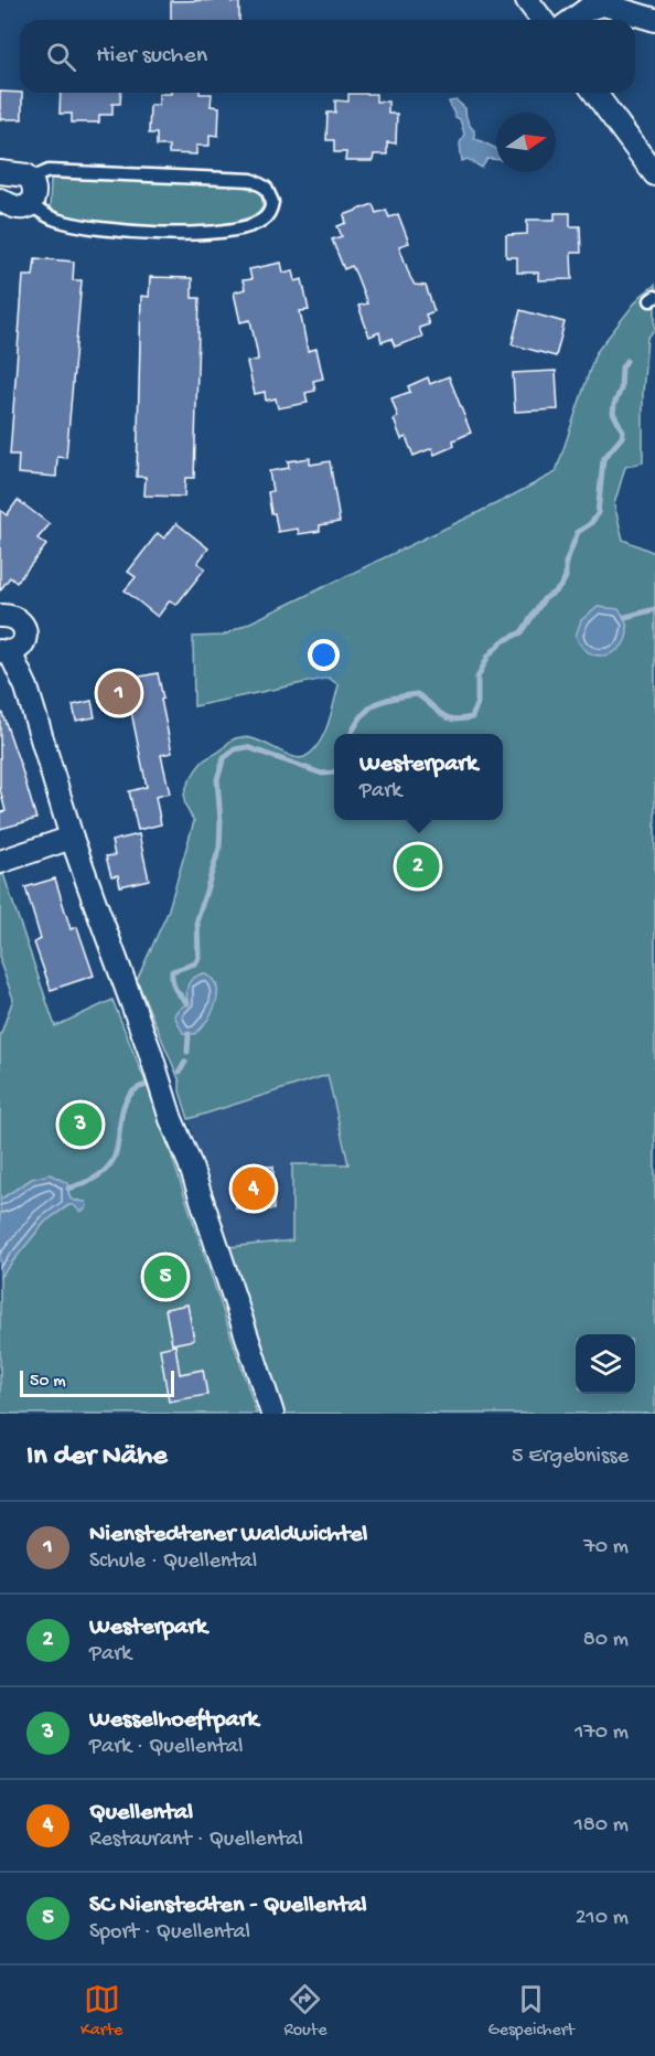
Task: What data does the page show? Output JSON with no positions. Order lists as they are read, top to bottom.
{
  "scale_bar": "50 m",
  "north": "right",
  "page": {
    "search": "Hier suchen",
    "pins": [
      "1",
      "2",
      "3",
      "4",
      "5"
    ],
    "popup": ["Westerpark", "Park"],
    "scale": "50 m",
    "heading": ["In der Nähe", "5 Ergebnisse"],
    "list": [
      {
        "mark": "1",
        "name": "Nienstedtener Waldwichtel",
        "note": "Schule · Quellental",
        "value": "70 m"
      },
      {
        "mark": "2",
        "name": "Westerpark",
        "note": "Park",
        "value": "80 m"
      },
      {
        "mark": "3",
        "name": "Wesselhoeftpark",
        "note": "Park · Quellental",
        "value": "170 m"
      },
      {
        "mark": "4",
        "name": "Quellental",
        "note": "Restaurant · Quellental",
        "value": "180 m"
      },
      {
        "mark": "5",
        "name": "SC Nienstedten - Quellental",
        "note": "Sport · Quellental",
        "value": "210 m"
      }
    ],
    "nav": ["Karte", "Route", "Gespeichert"]
  }
}
